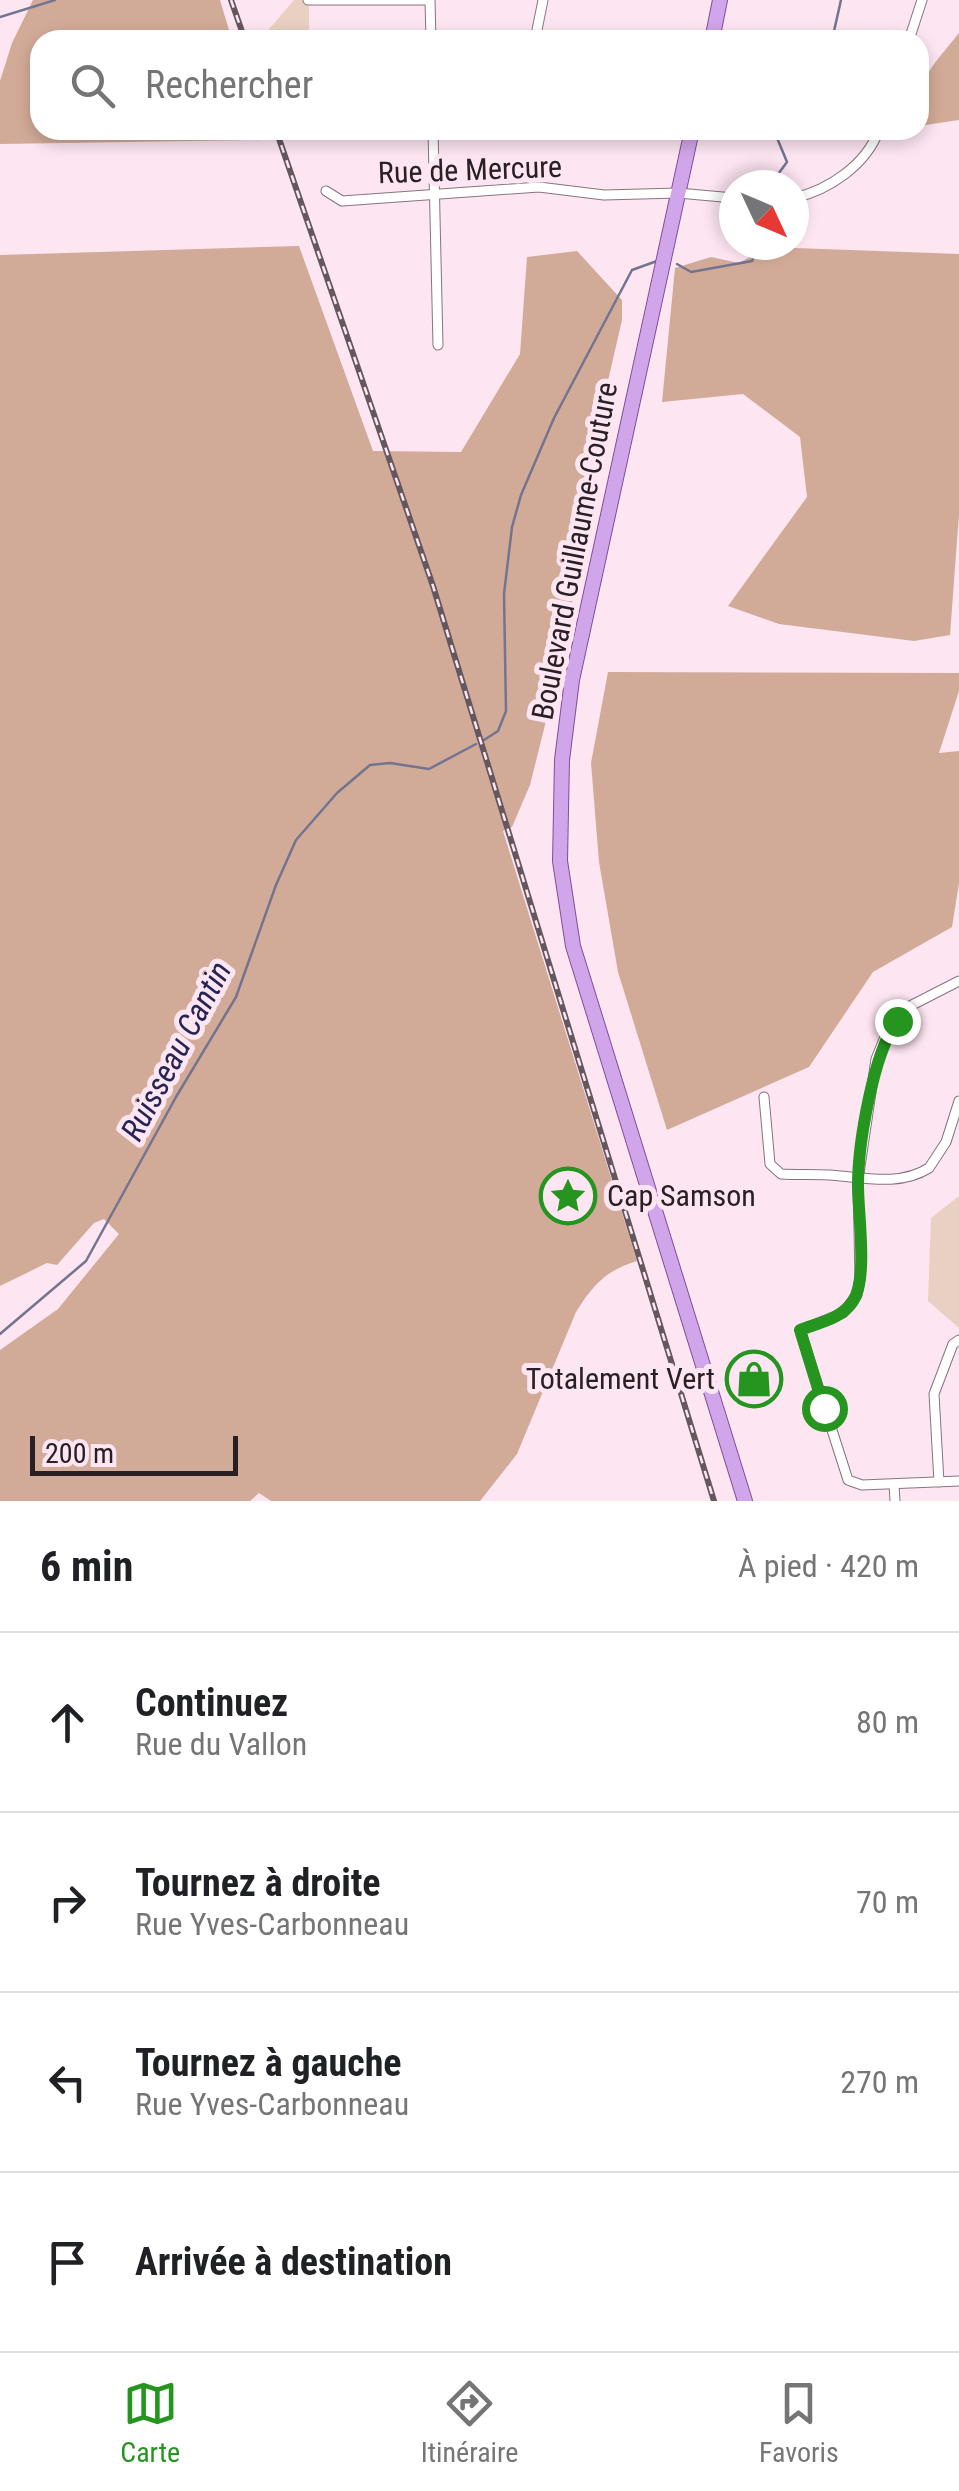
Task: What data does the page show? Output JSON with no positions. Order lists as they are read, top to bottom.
{
  "streets": {
    "main road": ["Boulevard Guillaume-Couture"],
    "street": ["Rue de Mercure"]
  },
  "crossings": [
    ["Rue de Mercure", "Boulevard Guillaume-Couture"]
  ],
  "water": ["Ruisseau Cantin"],
  "places": {
    "place": ["Cap Samson"],
    "shop": ["Totalement Vert"]
  },
  "scale_bar": "200 m",
  "north": "bottom right",
  "page": {
    "search": "Rechercher",
    "scale": "200 m",
    "heading": ["6 min", "À pied · 420 m"],
    "list": [
      ["Continuez", "Rue du Vallon", "80 m"],
      ["Tournez à droite", "Rue Yves-Carbonneau", "70 m"],
      ["Tournez à gauche", "Rue Yves-Carbonneau", "270 m"],
      "Arrivée à destination"
    ],
    "nav": ["Carte", "Itinéraire", "Favoris"]
  }
}
